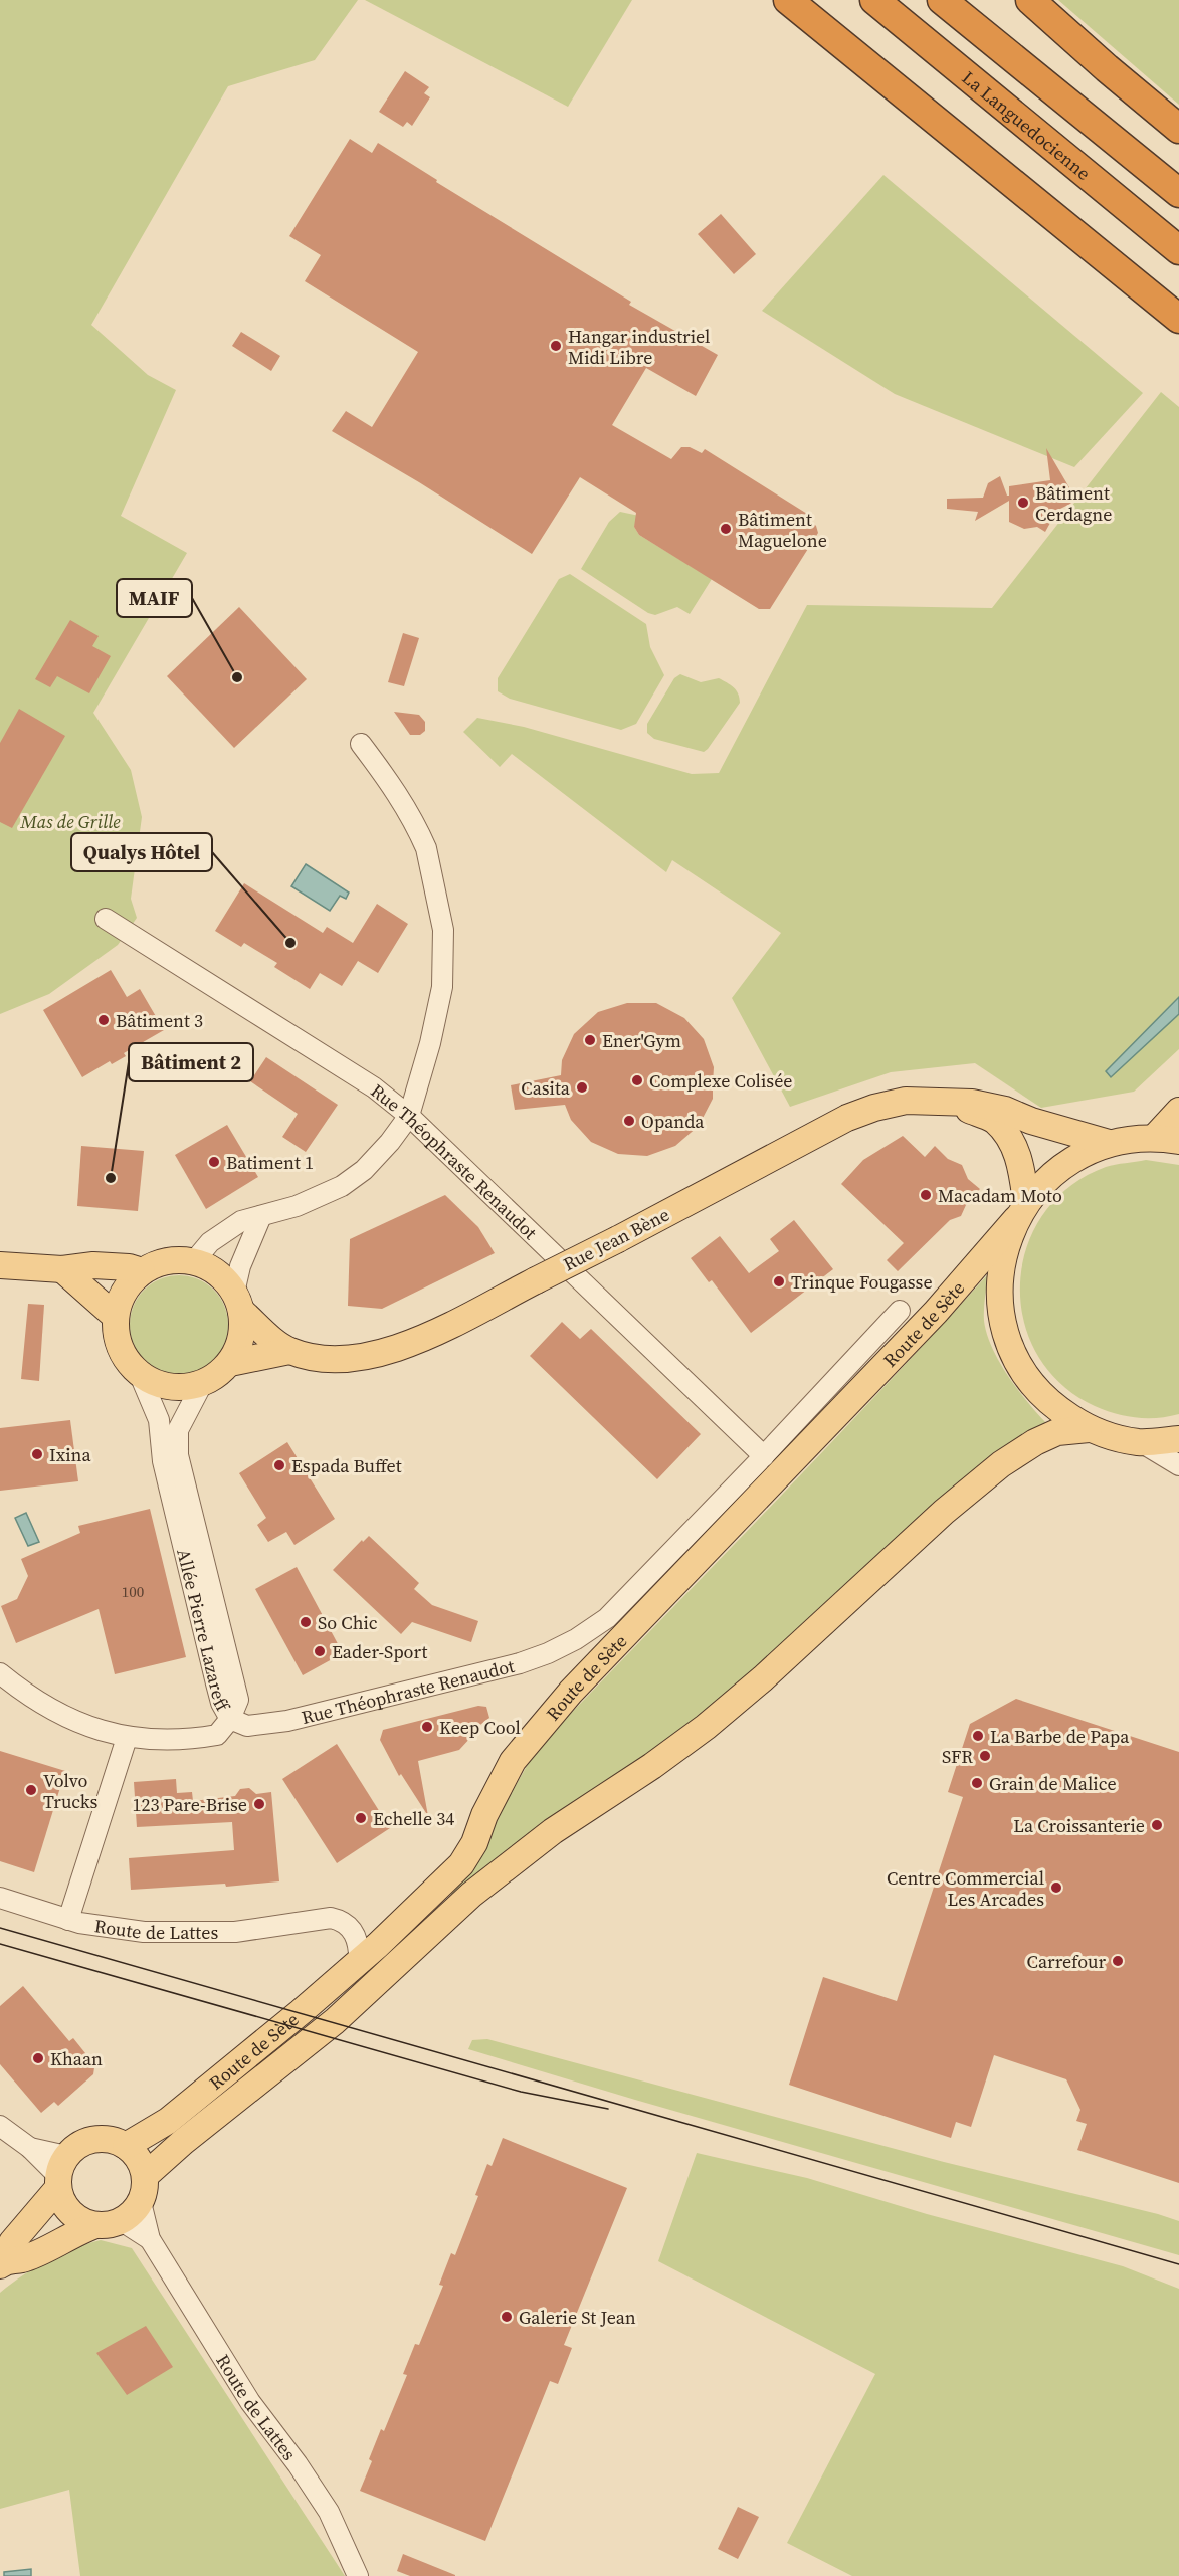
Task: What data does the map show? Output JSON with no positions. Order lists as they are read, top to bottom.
{
  "streets": {
    "highway": ["La Languedocienne"],
    "main road": ["Rue Jean Bène", "Route de Sète"],
    "street": ["Rue Théophraste Renaudot", "Allée Pierre Lazareff", "Route de Lattes"]
  },
  "crossings": [
    ["Rue Théophraste Renaudot", "Allée Pierre Lazareff"],
    ["Rue Jean Bène", "Route de Sète"],
    ["Rue Jean Bène", "Allée Pierre Lazareff"],
    ["Route de Sète", "Route de Lattes"]
  ],
  "parks": ["Mas de Grille"],
  "places": [
    "Hangar industriel Midi Libre",
    "Bâtiment Cerdagne",
    "Bâtiment Maguelone",
    "MAIF",
    "Qualys Hôtel",
    "Bâtiment 3",
    "Ener'Gym",
    "Complexe Colisée",
    "Casita",
    "Opanda",
    "Batiment 1",
    "Bâtiment 2",
    "Macadam Moto",
    "Trinque Fougasse",
    "Ixina",
    "Espada Buffet",
    "So Chic",
    "Eader-Sport",
    "Keep Cool",
    "La Barbe de Papa",
    "SFR",
    "Grain de Malice",
    "Volvo Trucks",
    "123 Pare-Brise",
    "Echelle 34",
    "La Croissanterie",
    "Centre Commercial Les Arcades",
    "Carrefour",
    "Khaan",
    "Galerie St Jean"
  ],
  "house_numbers": ["100"]
}
